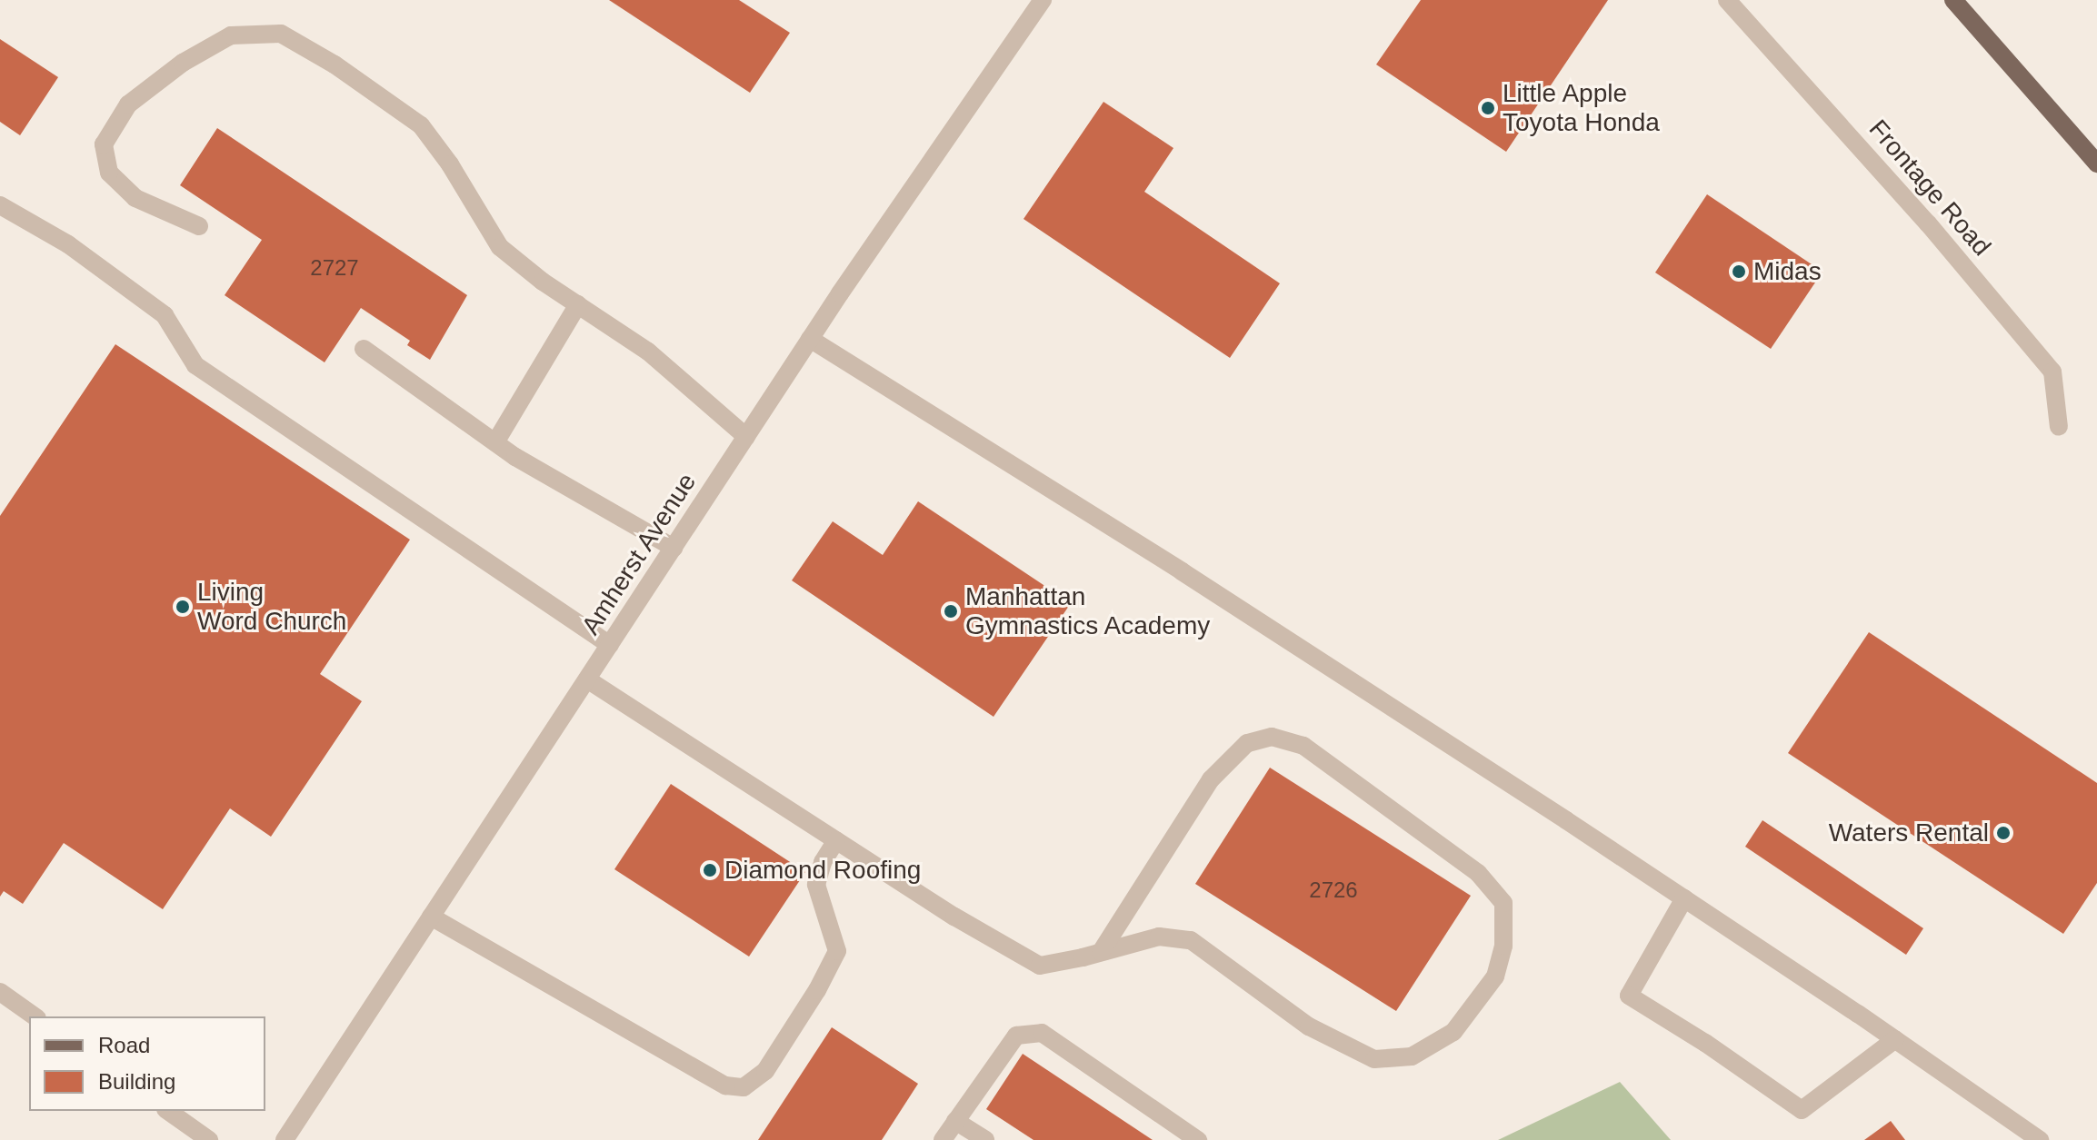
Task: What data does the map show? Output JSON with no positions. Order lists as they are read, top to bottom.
{
  "streets": {
    "street": ["Frontage Road", "Amherst Avenue"]
  },
  "places": [
    "Little Apple Toyota Honda",
    "Midas",
    "Living Word Church",
    "Manhattan Gymnastics Academy",
    "Waters Rental",
    "Diamond Roofing"
  ],
  "house_numbers": ["2727", "2726"],
  "legend": ["Road", "Building"]
}
